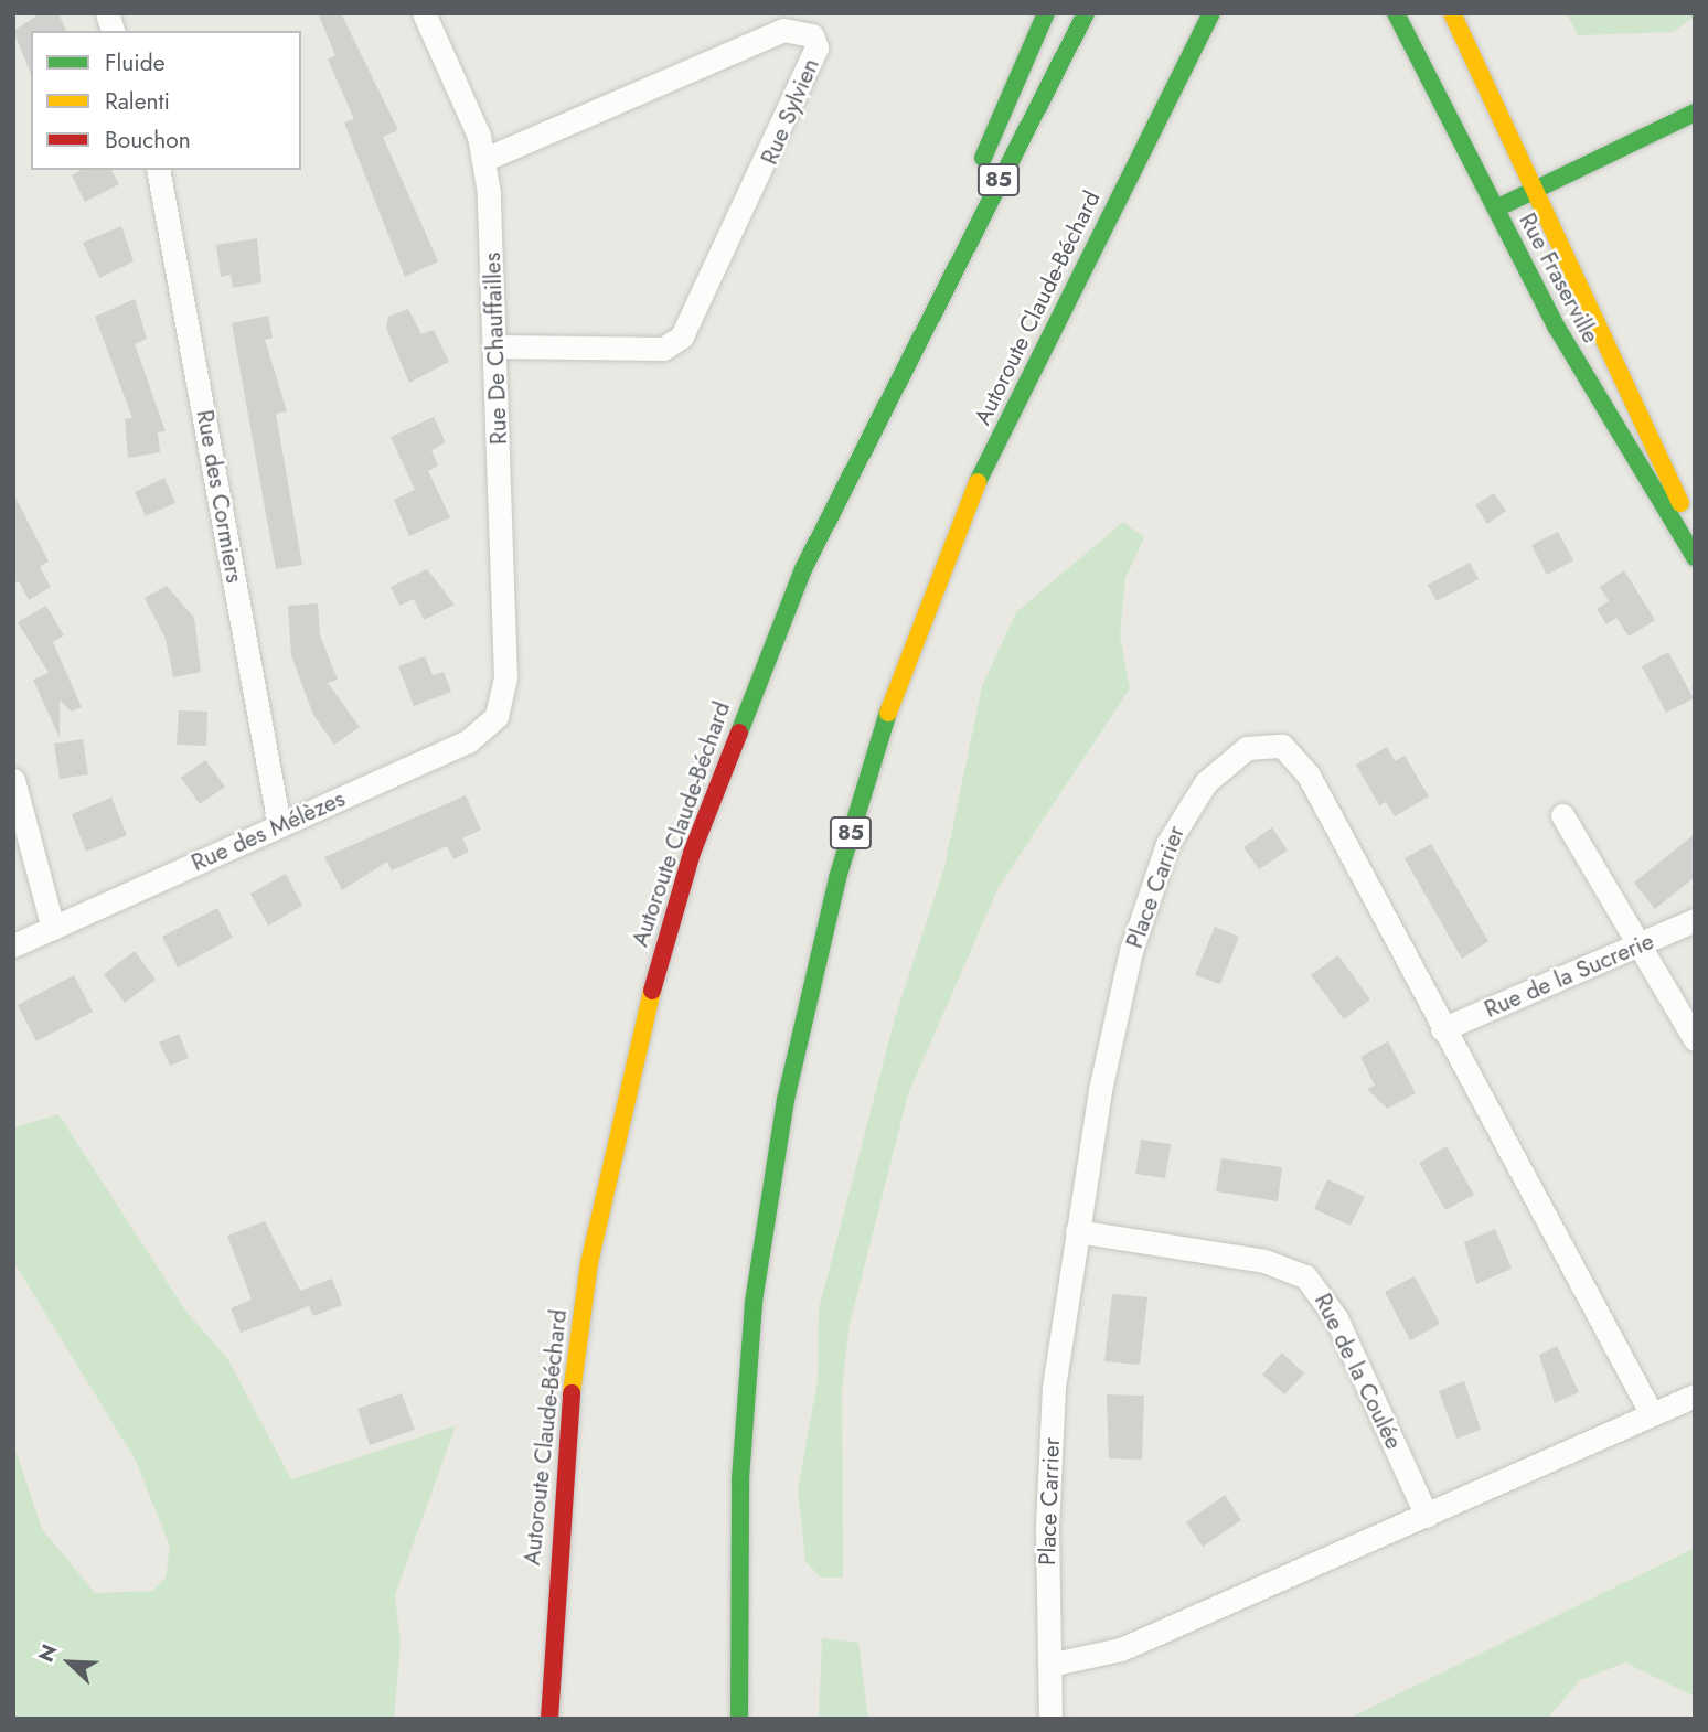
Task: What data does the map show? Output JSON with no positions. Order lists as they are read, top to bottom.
{
  "streets": {
    "main road": ["85", "Rue Fraserville", "Autoroute Claude-Béchard"],
    "street": [
      "Rue Sylvien",
      "Rue De Chauffailles",
      "Rue des Cormiers",
      "Rue des Mélèzes",
      "Place Carrier",
      "Rue de la Sucrerie",
      "Rue de la Coulée"
    ]
  },
  "crossings": [
    ["Rue Sylvien", "Rue De Chauffailles"],
    ["Rue De Chauffailles", "Rue des Mélèzes"],
    ["Rue des Cormiers", "Rue des Mélèzes"],
    ["Place Carrier", "Rue de la Sucrerie"],
    ["Place Carrier", "Rue de la Coulée"]
  ],
  "legend": ["Fluide", "Ralenti", "Bouchon"],
  "north": "top left"
}
